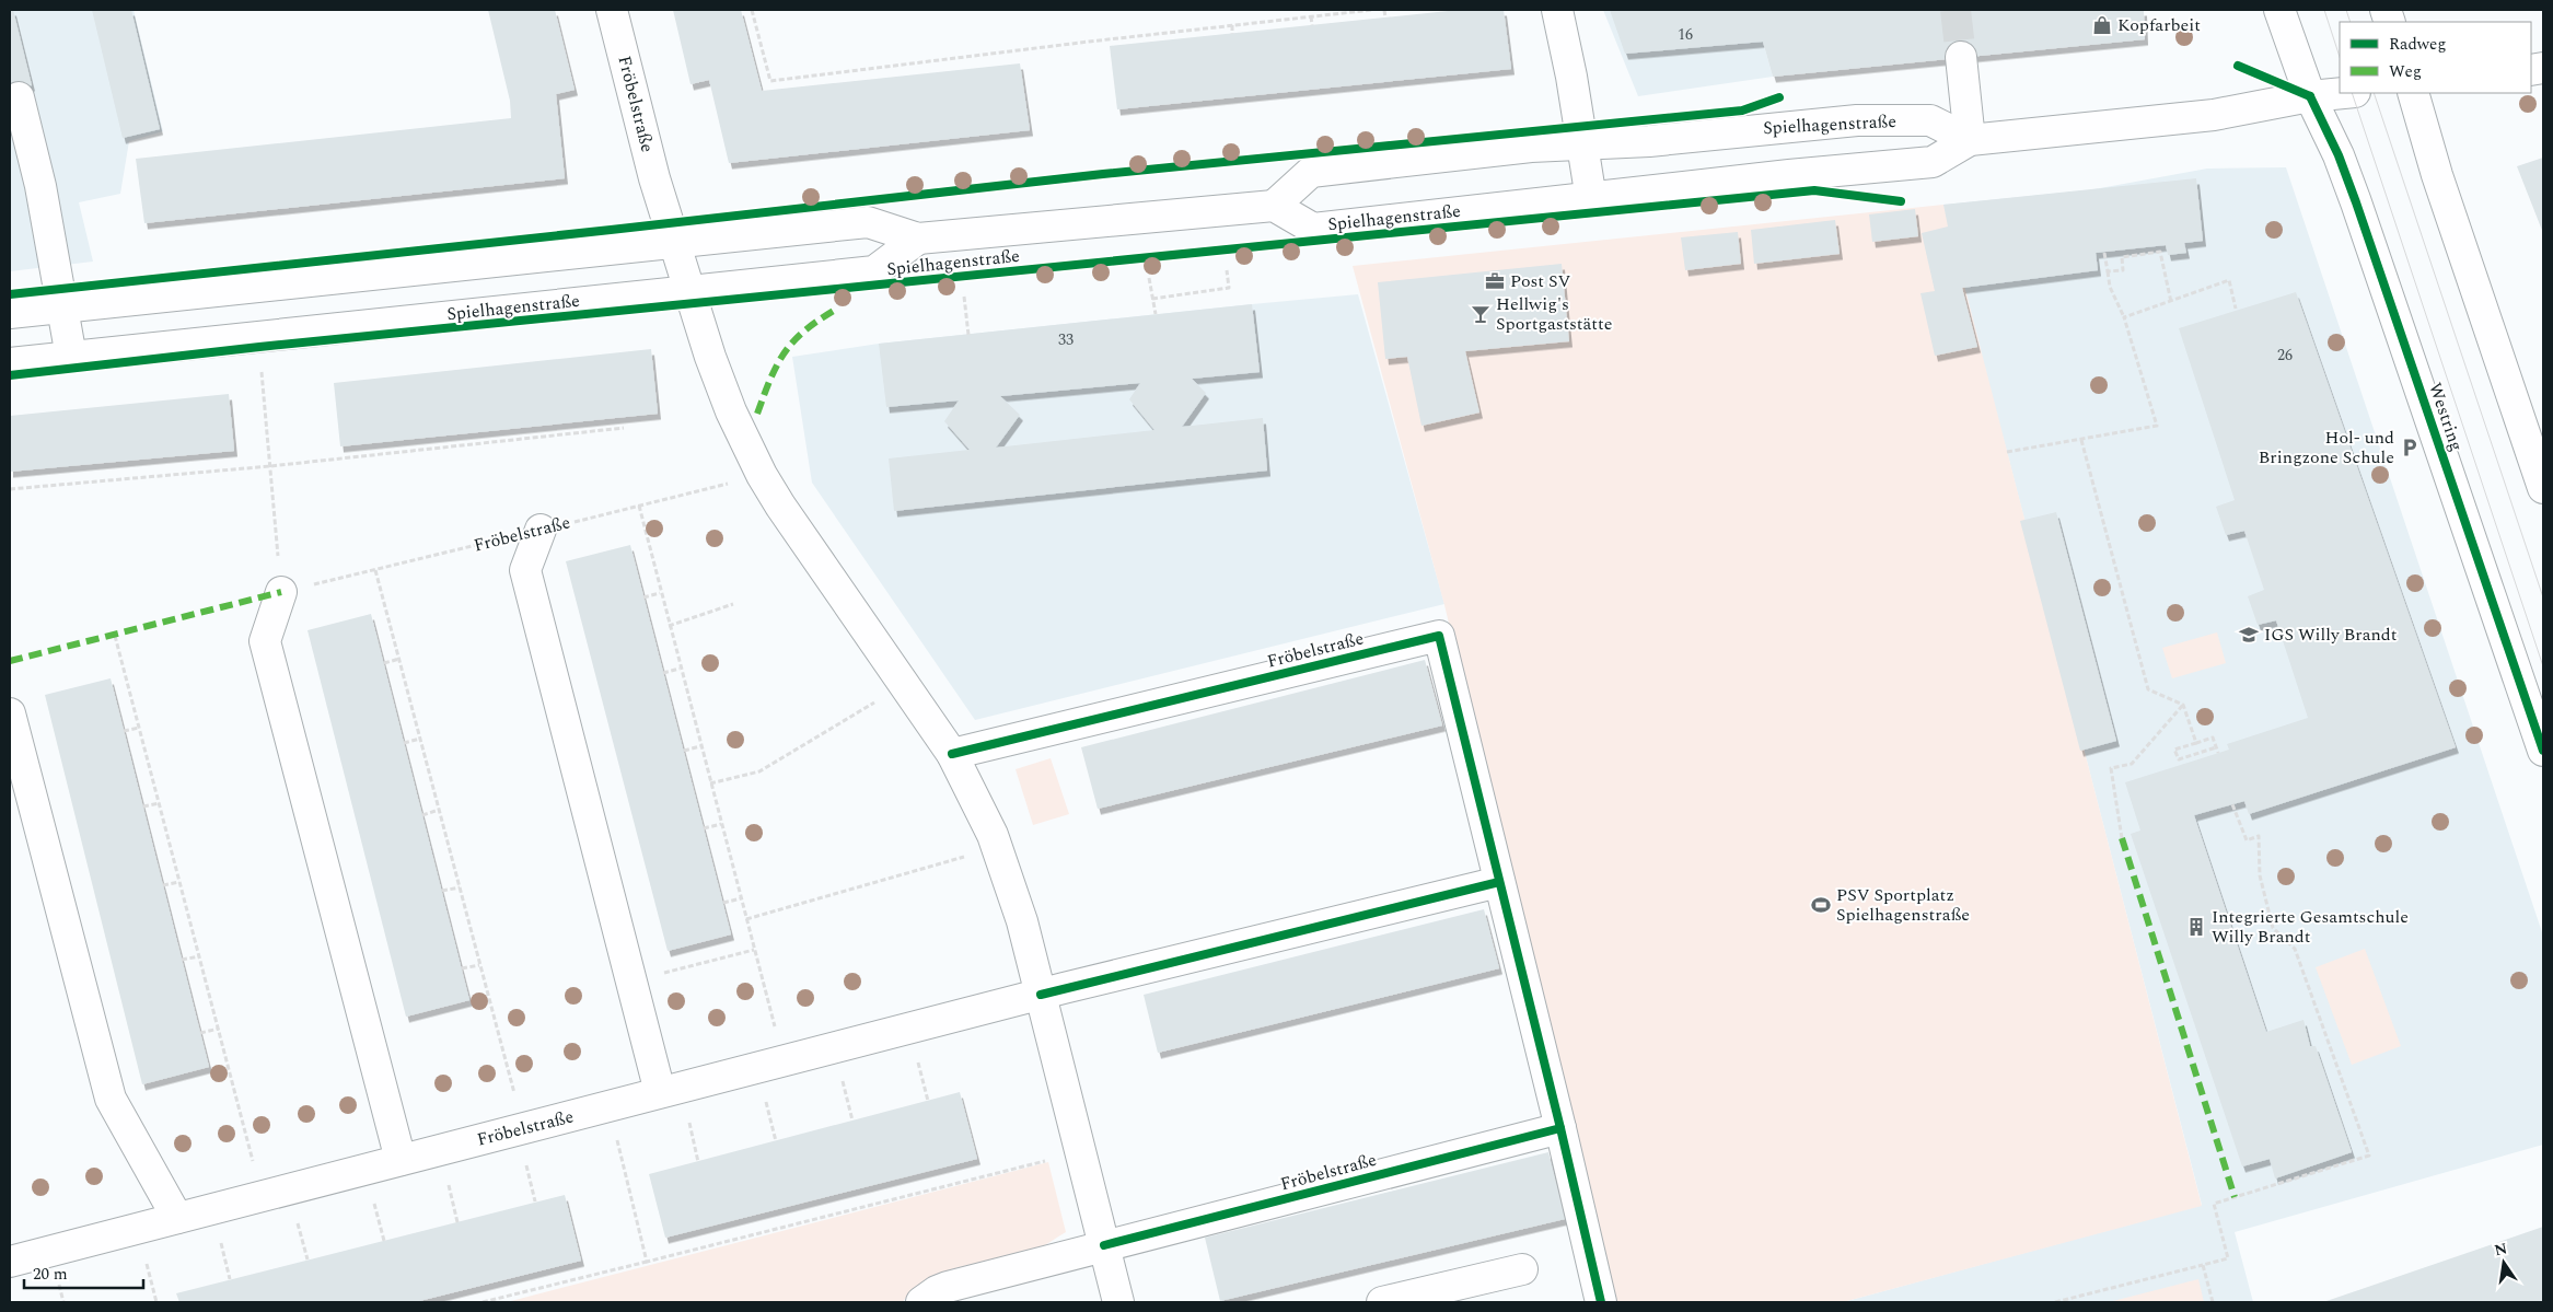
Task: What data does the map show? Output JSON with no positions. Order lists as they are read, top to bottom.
{
  "streets": {
    "street": ["Fröbelstraße", "Spielhagenstraße", "Westring"]
  },
  "crossings": [
    ["Fröbelstraße", "Spielhagenstraße"],
    ["Spielhagenstraße", "Westring"]
  ],
  "places": {
    "shop": ["Kopfarbeit"],
    "office": ["Post SV"],
    "bar": ["Hellwig's Sportgaststätte"],
    "parking": ["Hol- und Bringzone Schule"],
    "school or university": ["IGS Willy Brandt"],
    "sports": ["PSV Sportplatz Spielhagenstraße"],
    "building": ["Integrierte Gesamtschule Willy Brandt"]
  },
  "house_numbers": ["16", "33", "26"],
  "legend": ["Radweg", "Weg"],
  "scale_bar": "20 m",
  "north": "top"
}
